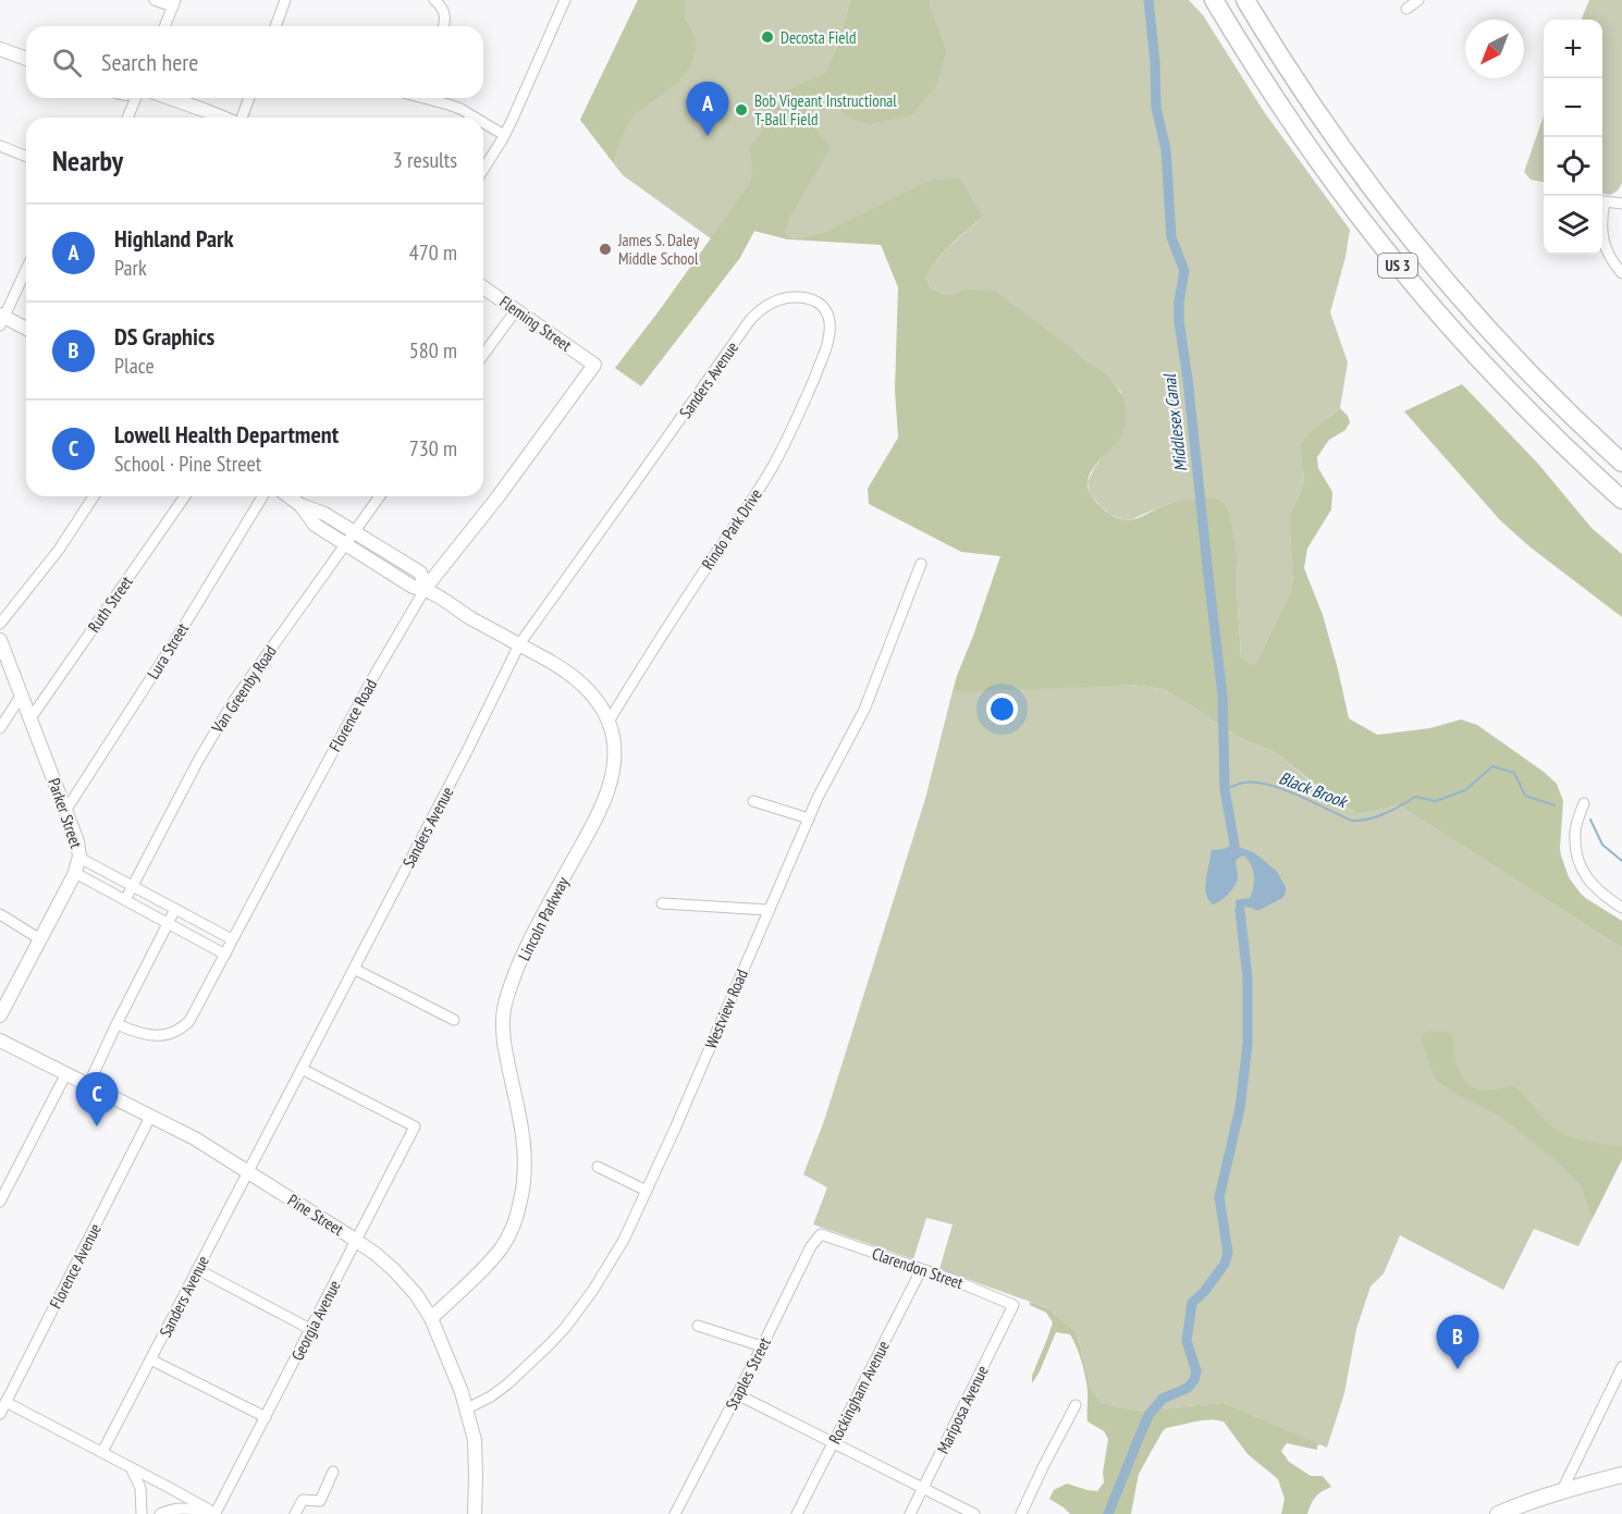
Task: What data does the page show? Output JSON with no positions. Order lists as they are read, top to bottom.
{
  "streets": {
    "highway": ["US 3"],
    "street": [
      "Fleming Street",
      "Sanders Avenue",
      "Rindo Park Drive",
      "Ruth Street",
      "Lura Street",
      "Van Greenby Road",
      "Florence Road",
      "Parker Street",
      "Lincoln Parkway",
      "Westview Road",
      "Pine Street",
      "Florence Avenue",
      "Clarendon Street",
      "Georgia Avenue",
      "Staples Street",
      "Rockingham Avenue",
      "Mariposa Avenue"
    ]
  },
  "crossings": [
    ["Fleming Street", "Florence Road"],
    ["Sanders Avenue", "Rindo Park Drive"],
    ["Sanders Avenue", "Lincoln Parkway"],
    ["Sanders Avenue", "Pine Street"],
    ["Sanders Avenue", "Georgia Avenue"],
    ["Rindo Park Drive", "Lincoln Parkway"],
    ["Ruth Street", "Parker Street"],
    ["Lura Street", "Parker Street"],
    ["Van Greenby Road", "Lincoln Parkway"],
    ["Florence Road", "Lincoln Parkway"],
    ["Lincoln Parkway", "Pine Street"],
    ["Westview Road", "Pine Street"],
    ["Pine Street", "Florence Avenue"],
    ["Pine Street", "Georgia Avenue"],
    ["Clarendon Street", "Staples Street"],
    ["Clarendon Street", "Rockingham Avenue"],
    ["Clarendon Street", "Mariposa Avenue"]
  ],
  "water": ["Middlesex Canal", "Black Brook"],
  "places": ["Decosta Field", "Bob Vigeant Instructional T-Ball Field", "James S. Daley Middle School"],
  "north": "bottom left",
  "page": {
    "map_buttons": ["+", "−"],
    "search": "Search here",
    "pins": ["A", "C", "B"],
    "heading": ["Nearby", "3 results"],
    "list": [
      {
        "mark": "A",
        "name": "Highland Park",
        "note": "Park",
        "value": "470 m"
      },
      {
        "mark": "B",
        "name": "DS Graphics",
        "note": "Place",
        "value": "580 m"
      },
      {
        "mark": "C",
        "name": "Lowell Health Department",
        "note": "School · Pine Street",
        "value": "730 m"
      }
    ]
  }
}
